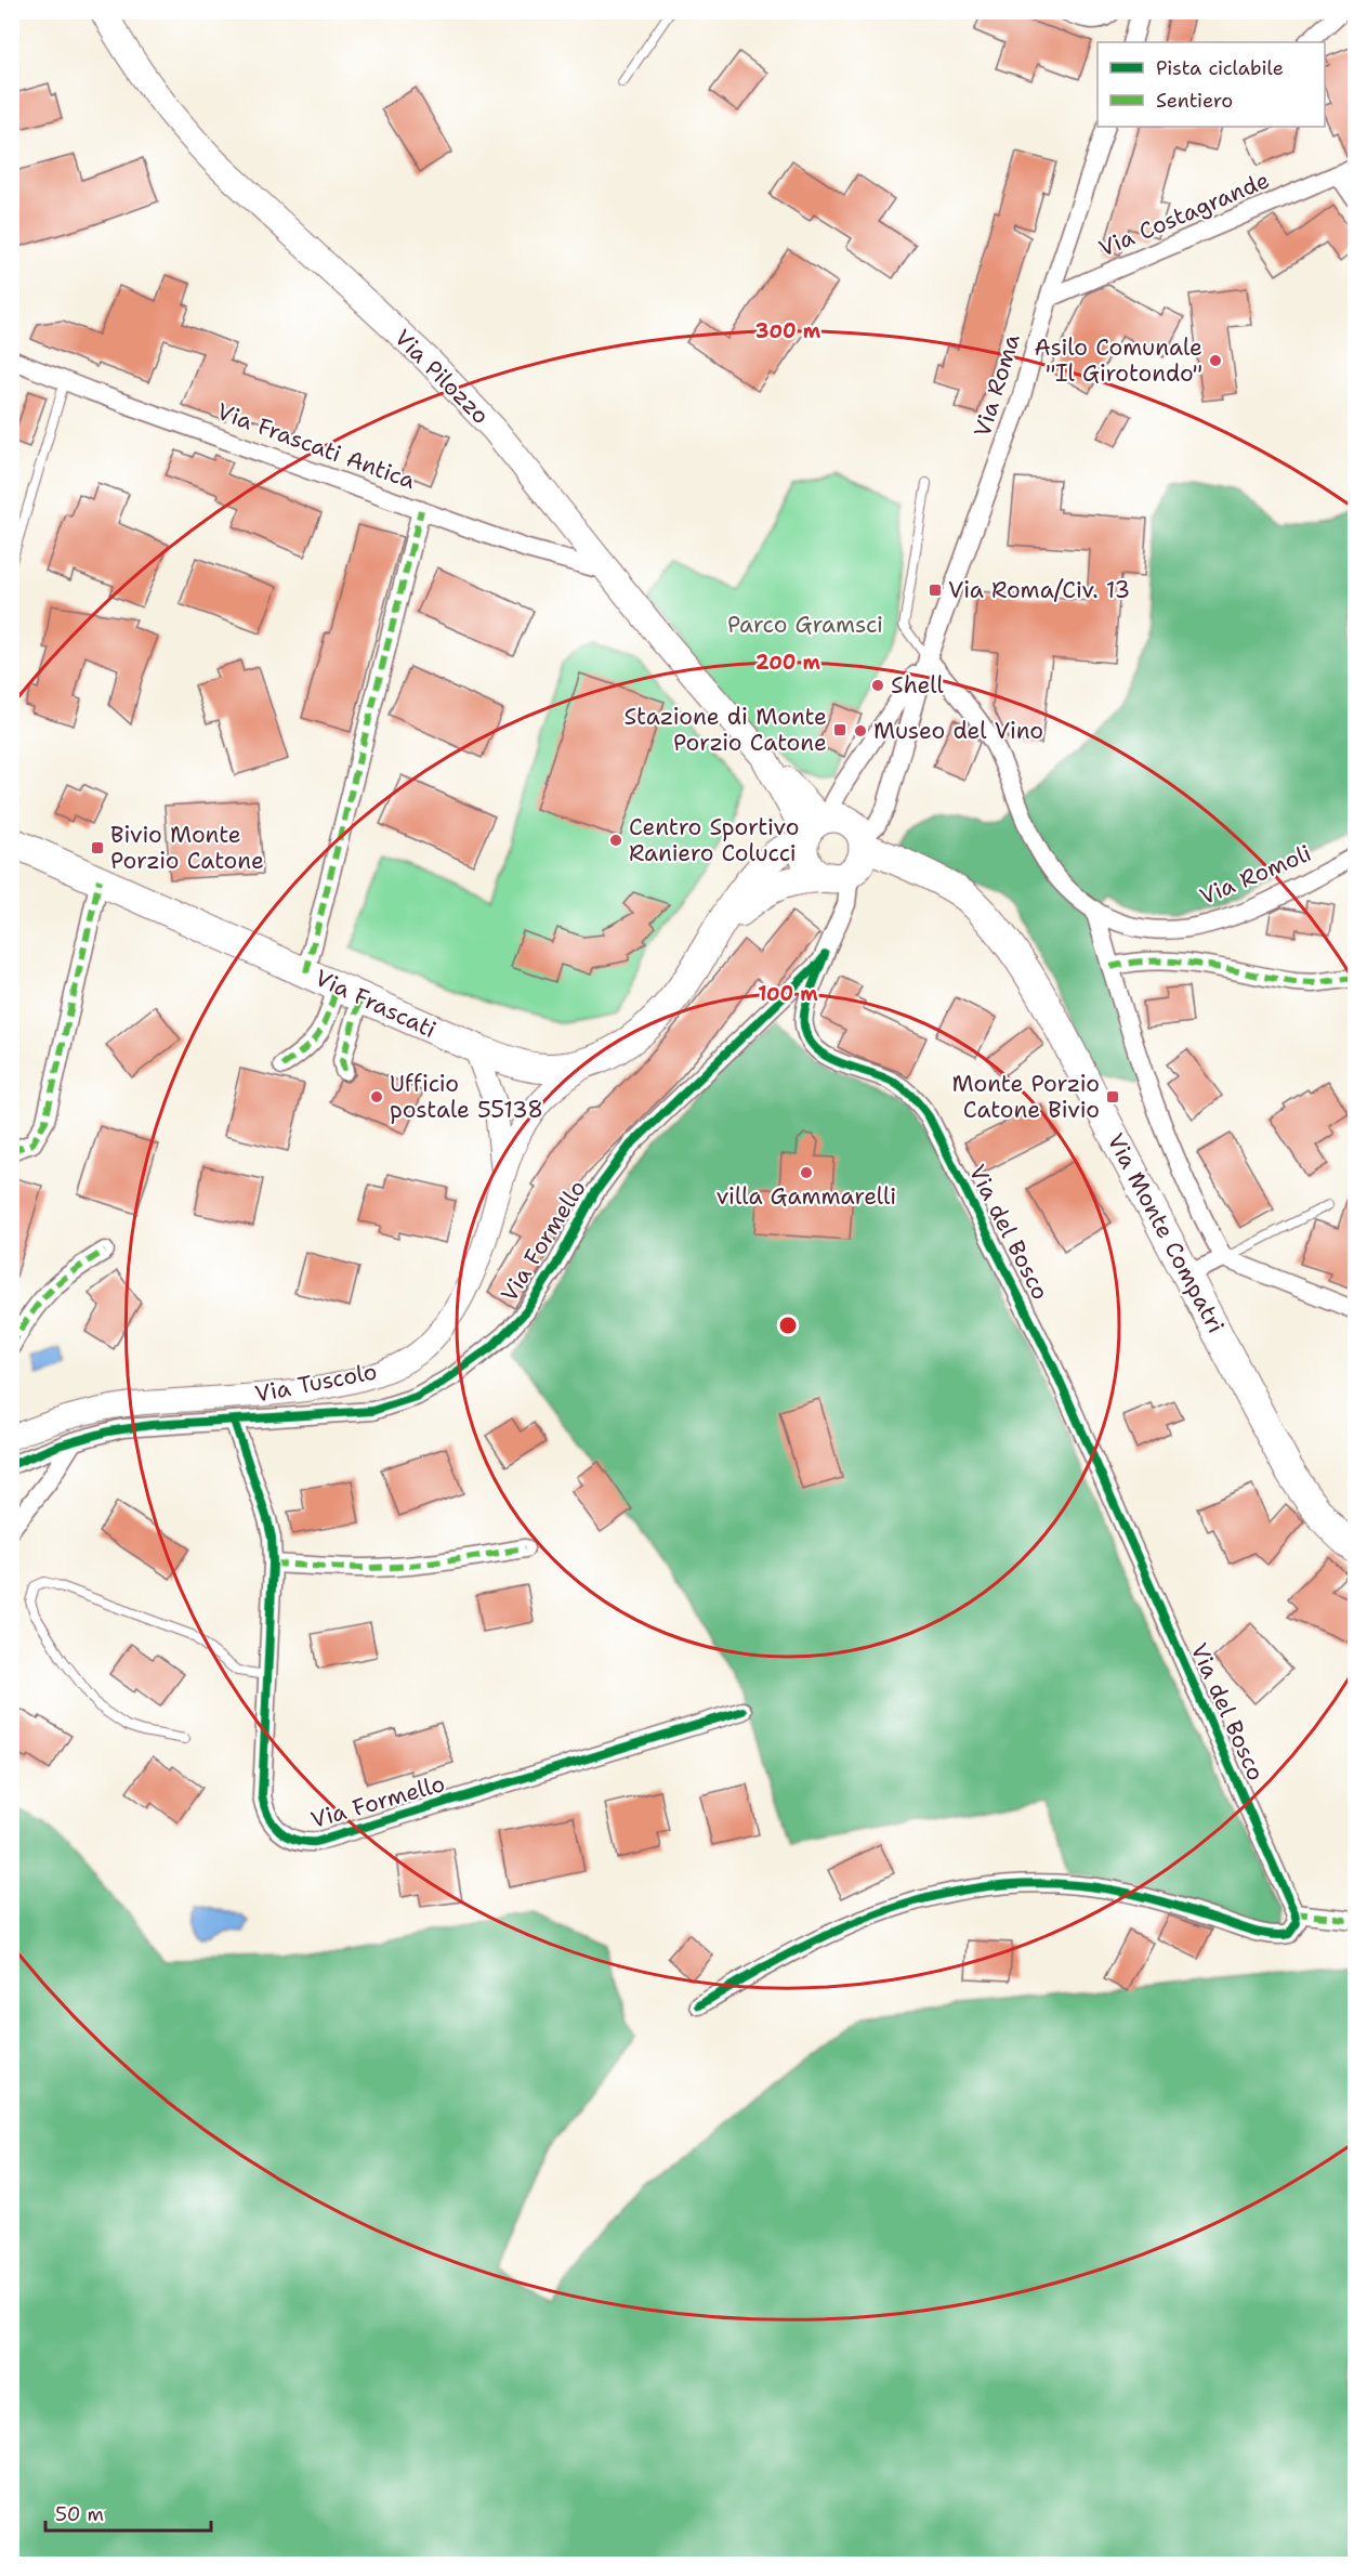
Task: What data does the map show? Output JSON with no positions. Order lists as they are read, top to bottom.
{
  "streets": {
    "main road": ["Via Pilozzo", "Via Frascati", "Via Monte Compatri"],
    "street": [
      "Via Costagrande",
      "Via Roma",
      "Via Frascati Antica",
      "Via Romoli",
      "Via del Bosco",
      "Via Formello",
      "Via Tuscolo"
    ]
  },
  "crossings": [
    ["Via Costagrande", "Via Roma"],
    ["Via Pilozzo", "Via Frascati Antica"],
    ["Via Pilozzo", "Via Frascati"],
    ["Via Pilozzo", "Via del Bosco"],
    ["Via Pilozzo", "Via Monte Compatri"],
    ["Via Roma", "Via Romoli"],
    ["Via Frascati", "Via del Bosco"],
    ["Via Frascati", "Via Monte Compatri"],
    ["Via del Bosco", "Via Monte Compatri"],
    ["Via del Bosco", "Via Formello"]
  ],
  "parks": ["Parco Gramsci"],
  "places": {
    "other": [
      "Asilo Comunale \"Il Girotondo\"",
      "Shell",
      "Museo del Vino",
      "Centro Sportivo Raniero Colucci",
      "Ufficio postale 55138",
      "villa Gammarelli"
    ],
    "transit": [
      "Via Roma/Civ. 13",
      "Stazione di Monte Porzio Catone",
      "Bivio Monte Porzio Catone",
      "Monte Porzio Catone Bivio"
    ]
  },
  "legend": ["Pista ciclabile", "Sentiero"],
  "scale_bar": "50 m",
  "rings": ["300 m", "200 m", "100 m"]
}
